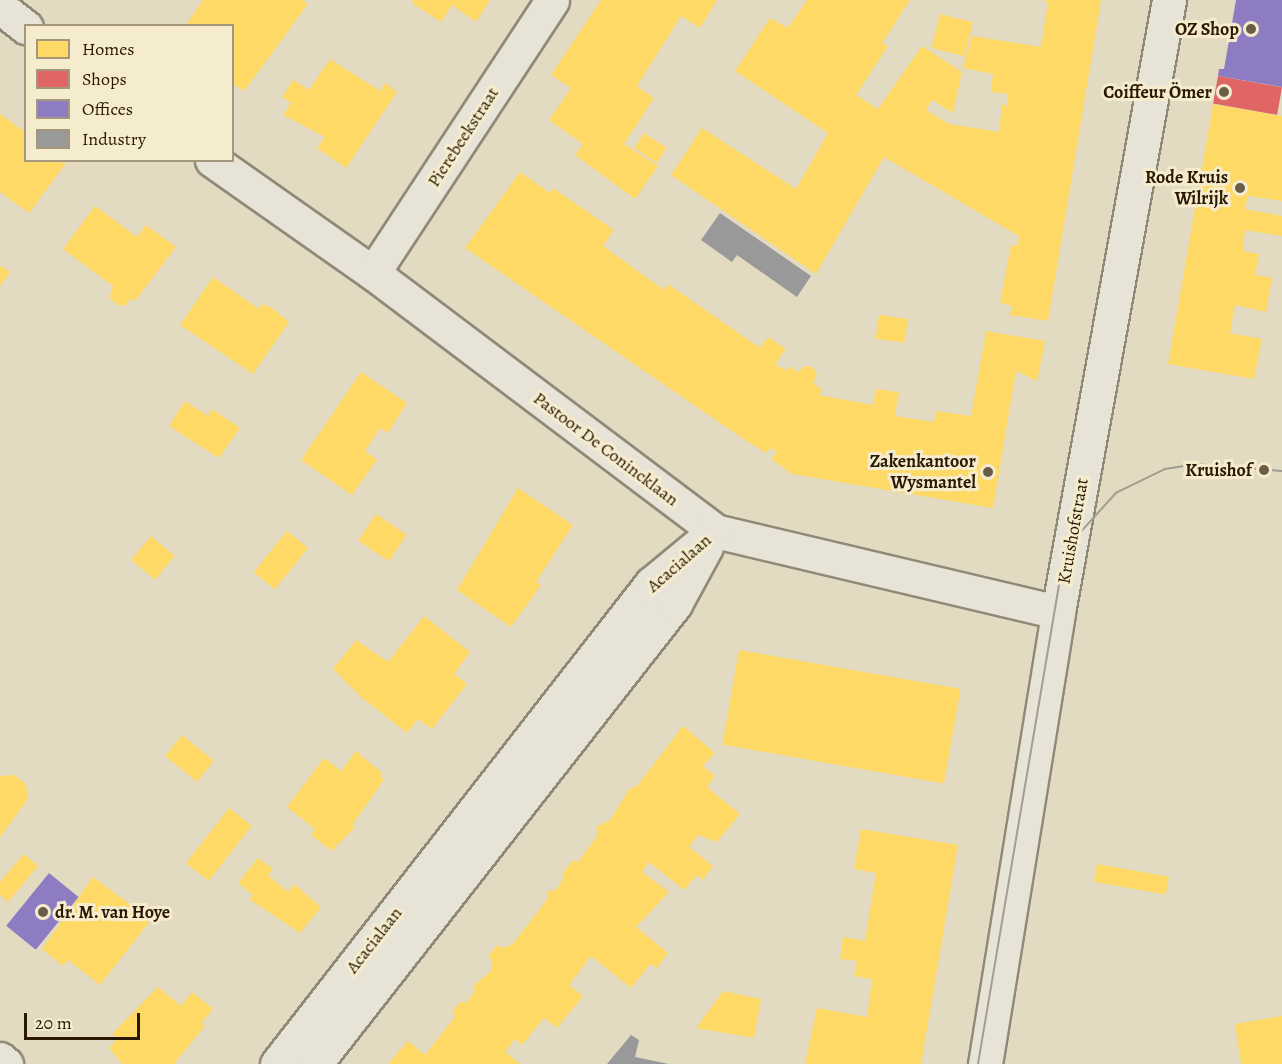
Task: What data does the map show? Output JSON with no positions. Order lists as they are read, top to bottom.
{
  "streets": {
    "street": [
      "Pierebeekstraat",
      "Pastoor De Conincklaan",
      "Kruishofstraat",
      "Acacialaan"
    ]
  },
  "crossings": [
    ["Pierebeekstraat", "Pastoor De Conincklaan"],
    ["Pastoor De Conincklaan", "Kruishofstraat"],
    ["Pastoor De Conincklaan", "Acacialaan"]
  ],
  "places": [
    "OZ Shop",
    "Coiffeur Ömer",
    "Rode Kruis Wilrijk",
    "Kruishof",
    "Zakenkantoor Wysmantel",
    "dr. M. van Hoye"
  ],
  "legend": [
    "Homes",
    "Shops",
    "Offices",
    "Industry"
  ],
  "scale_bar": "20 m"
}
